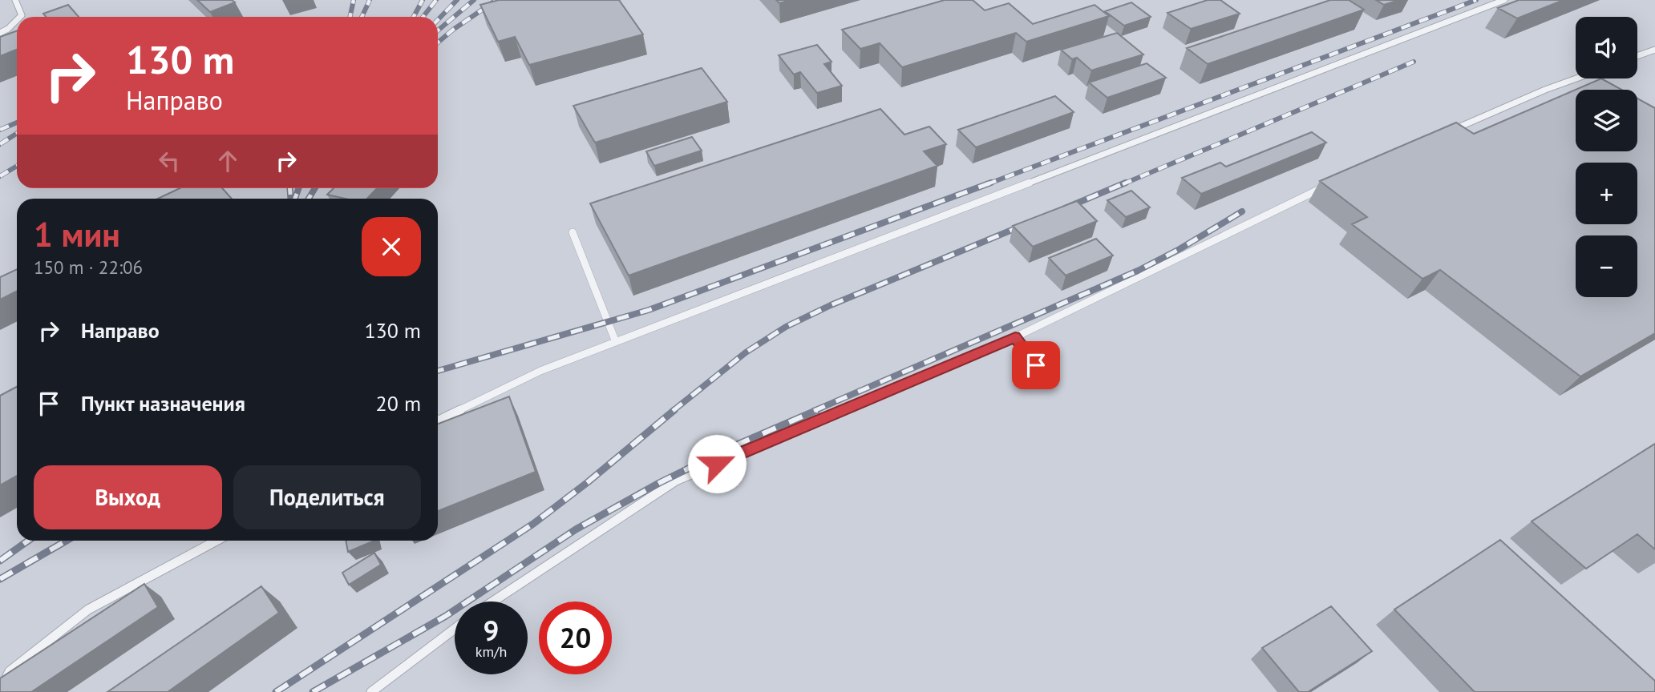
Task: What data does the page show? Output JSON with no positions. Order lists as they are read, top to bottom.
{
  "page": {
    "map_buttons": ["+", "−"],
    "turn": ["130 m", "Направо"],
    "heading": ["1 мин", "150 m · 22:06"],
    "list": [
      {
        "name": "Направо",
        "value": "130 m"
      },
      {
        "name": "Пункт назначения",
        "value": "20 m"
      }
    ],
    "buttons": ["Выход", "Поделиться"],
    "speed": "9 km/h",
    "limit": "20"
  }
}
